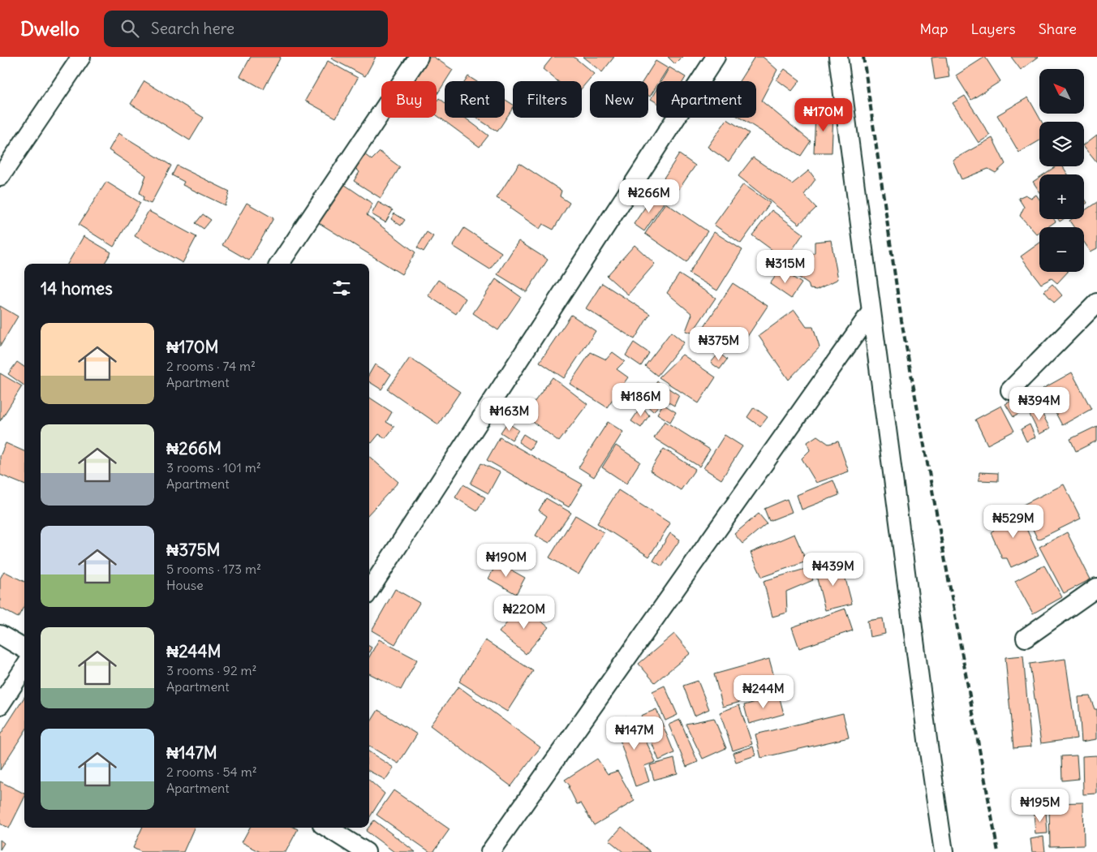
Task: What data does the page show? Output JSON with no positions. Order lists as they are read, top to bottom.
{
  "north": "top left",
  "page": {
    "header": "Dwello",
    "search": "Search here",
    "nav": ["Map", "Layers", "Share"],
    "map_buttons": ["+", "−"],
    "chip": [
      "Buy",
      "Rent",
      "Filters",
      "New",
      "Apartment"
    ],
    "price": [
      "₦170M",
      "₦266M",
      "₦315M",
      "₦375M",
      "₦186M",
      "₦394M",
      "₦163M",
      "₦529M",
      "₦190M",
      "₦439M",
      "₦220M",
      "₦244M",
      "₦147M",
      "₦195M"
    ],
    "heading": "14 homes",
    "list": [
      {
        "name": "₦170M",
        "note": "2 rooms · 74 m² · Apartment"
      },
      {
        "name": "₦266M",
        "note": "3 rooms · 101 m² · Apartment"
      },
      {
        "name": "₦375M",
        "note": "5 rooms · 173 m² · House"
      },
      {
        "name": "₦244M",
        "note": "3 rooms · 92 m² · Apartment"
      },
      {
        "name": "₦147M",
        "note": "2 rooms · 54 m² · Apartment"
      }
    ]
  }
}
